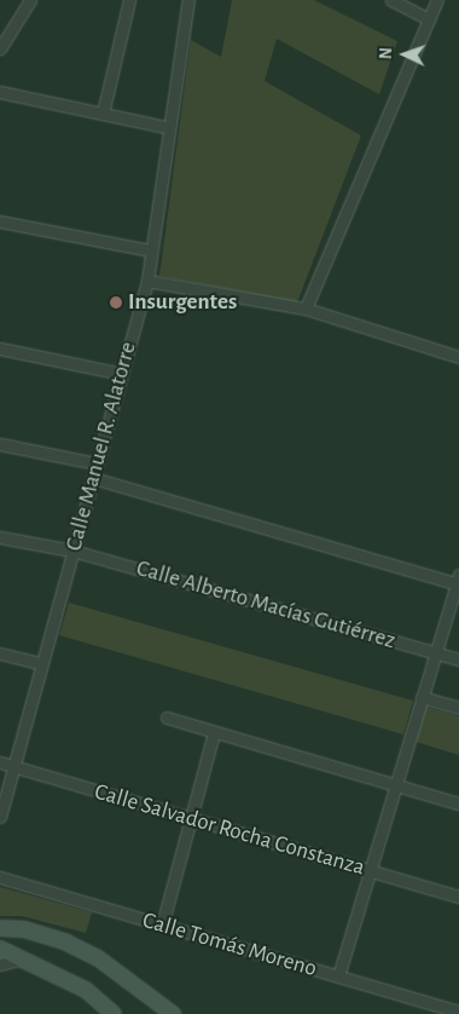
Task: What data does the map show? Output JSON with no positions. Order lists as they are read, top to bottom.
{
  "streets": {
    "street": [
      "Calle Manuel R. Alatorre",
      "Calle Alberto Macías Gutiérrez",
      "Calle Salvador Rocha Constanza",
      "Calle Tomás Moreno"
    ]
  },
  "crossings": [
    ["Calle Manuel R. Alatorre", "Calle Alberto Macías Gutiérrez"],
    ["Calle Manuel R. Alatorre", "Calle Salvador Rocha Constanza"]
  ],
  "places": ["Insurgentes"],
  "north": "left"
}
